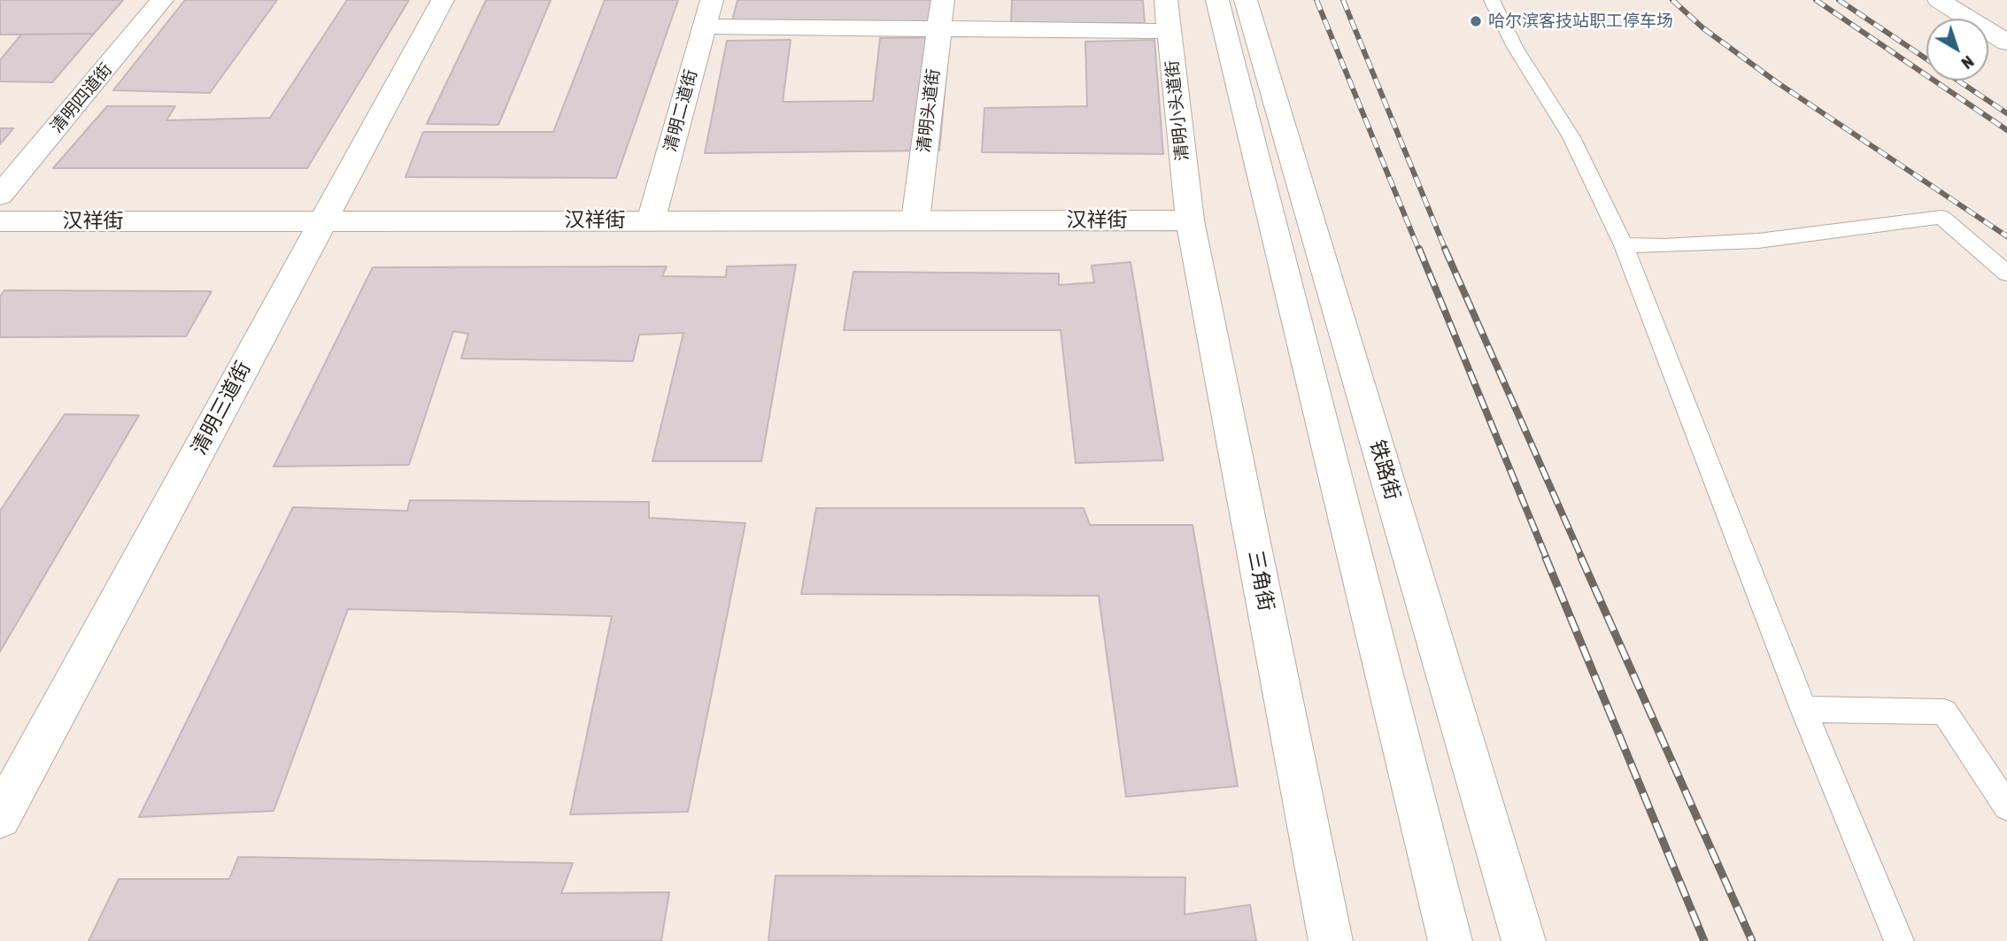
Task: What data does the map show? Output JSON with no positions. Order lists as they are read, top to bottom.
{
  "streets": {
    "street": [
      "清明四道街",
      "清明二道街",
      "清明头道街",
      "清明小头道街",
      "汉祥街",
      "清明三道街",
      "铁路街",
      "三角街"
    ]
  },
  "crossings": [
    ["清明二道街", "汉祥街"],
    ["清明头道街", "汉祥街"],
    ["清明小头道街", "汉祥街"],
    ["清明小头道街", "三角街"],
    ["汉祥街", "清明三道街"],
    ["汉祥街", "三角街"]
  ],
  "places": ["哈尔滨客技站职工停车场"],
  "north": "bottom right"
}
